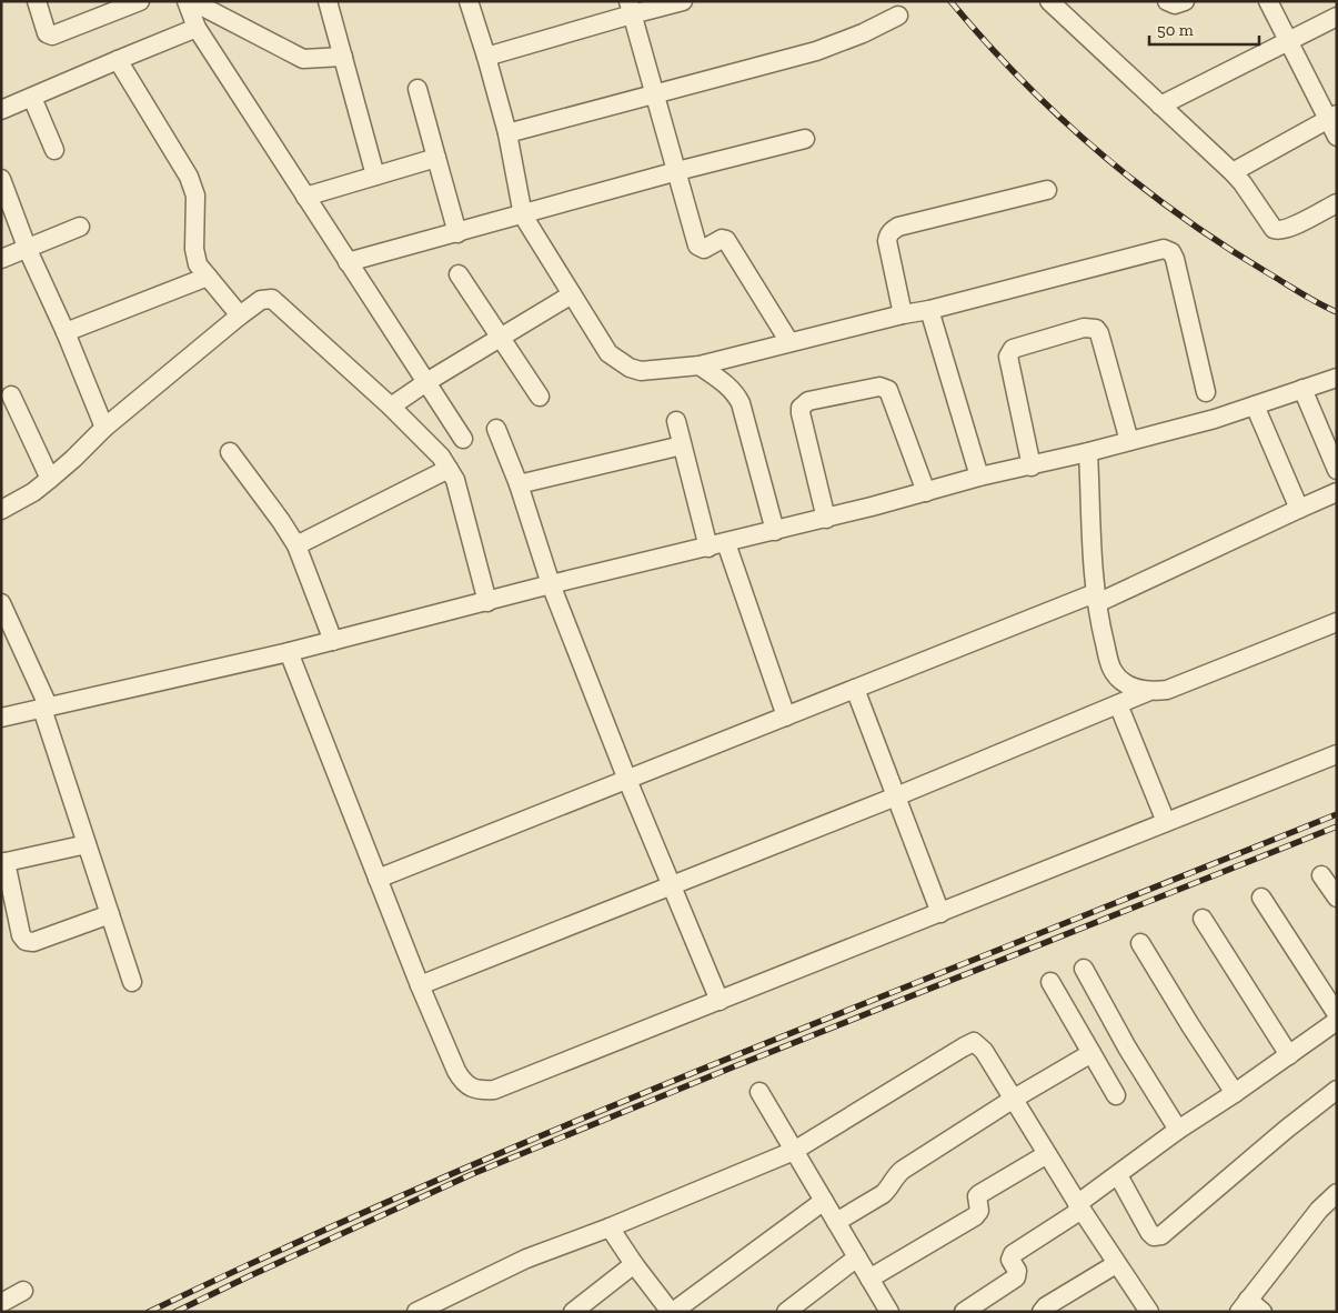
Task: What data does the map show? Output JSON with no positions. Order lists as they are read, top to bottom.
{
  "scale_bar": "50 m"
}
